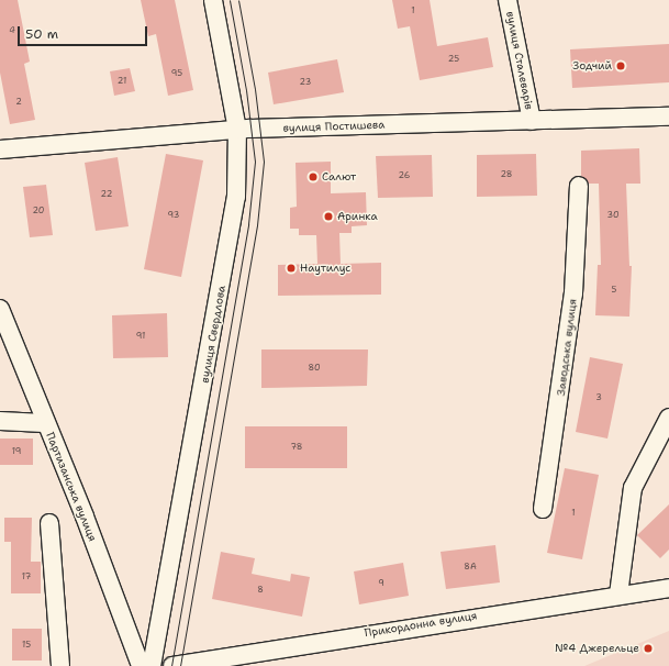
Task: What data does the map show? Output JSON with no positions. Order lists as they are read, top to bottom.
{
  "streets": {
    "street": [
      "вулиця Сталеварів",
      "вулиця Постишева",
      "вулиця Свердлова",
      "Заводська вулиця",
      "Партизанська вулиця",
      "Прикордонна вулиця"
    ]
  },
  "crossings": [
    ["вулиця Сталеварів", "вулиця Постишева"],
    ["вулиця Постишева", "вулиця Свердлова"],
    ["вулиця Свердлова", "Партизанська вулиця"],
    ["вулиця Свердлова", "Прикордонна вулиця"],
    ["Партизанська вулиця", "Прикордонна вулиця"]
  ],
  "places": [
    "Зодчий",
    "Салют",
    "Аринка",
    "Наутилус",
    "№4 Джерельце"
  ],
  "house_numbers": [
    "1",
    "4",
    "25",
    "95",
    "21",
    "23",
    "2",
    "28",
    "26",
    "22",
    "20",
    "93",
    "30",
    "5",
    "91",
    "80",
    "3",
    "78",
    "19",
    "1",
    "8А",
    "17",
    "9",
    "8",
    "15"
  ],
  "scale_bar": "50 m"
}
